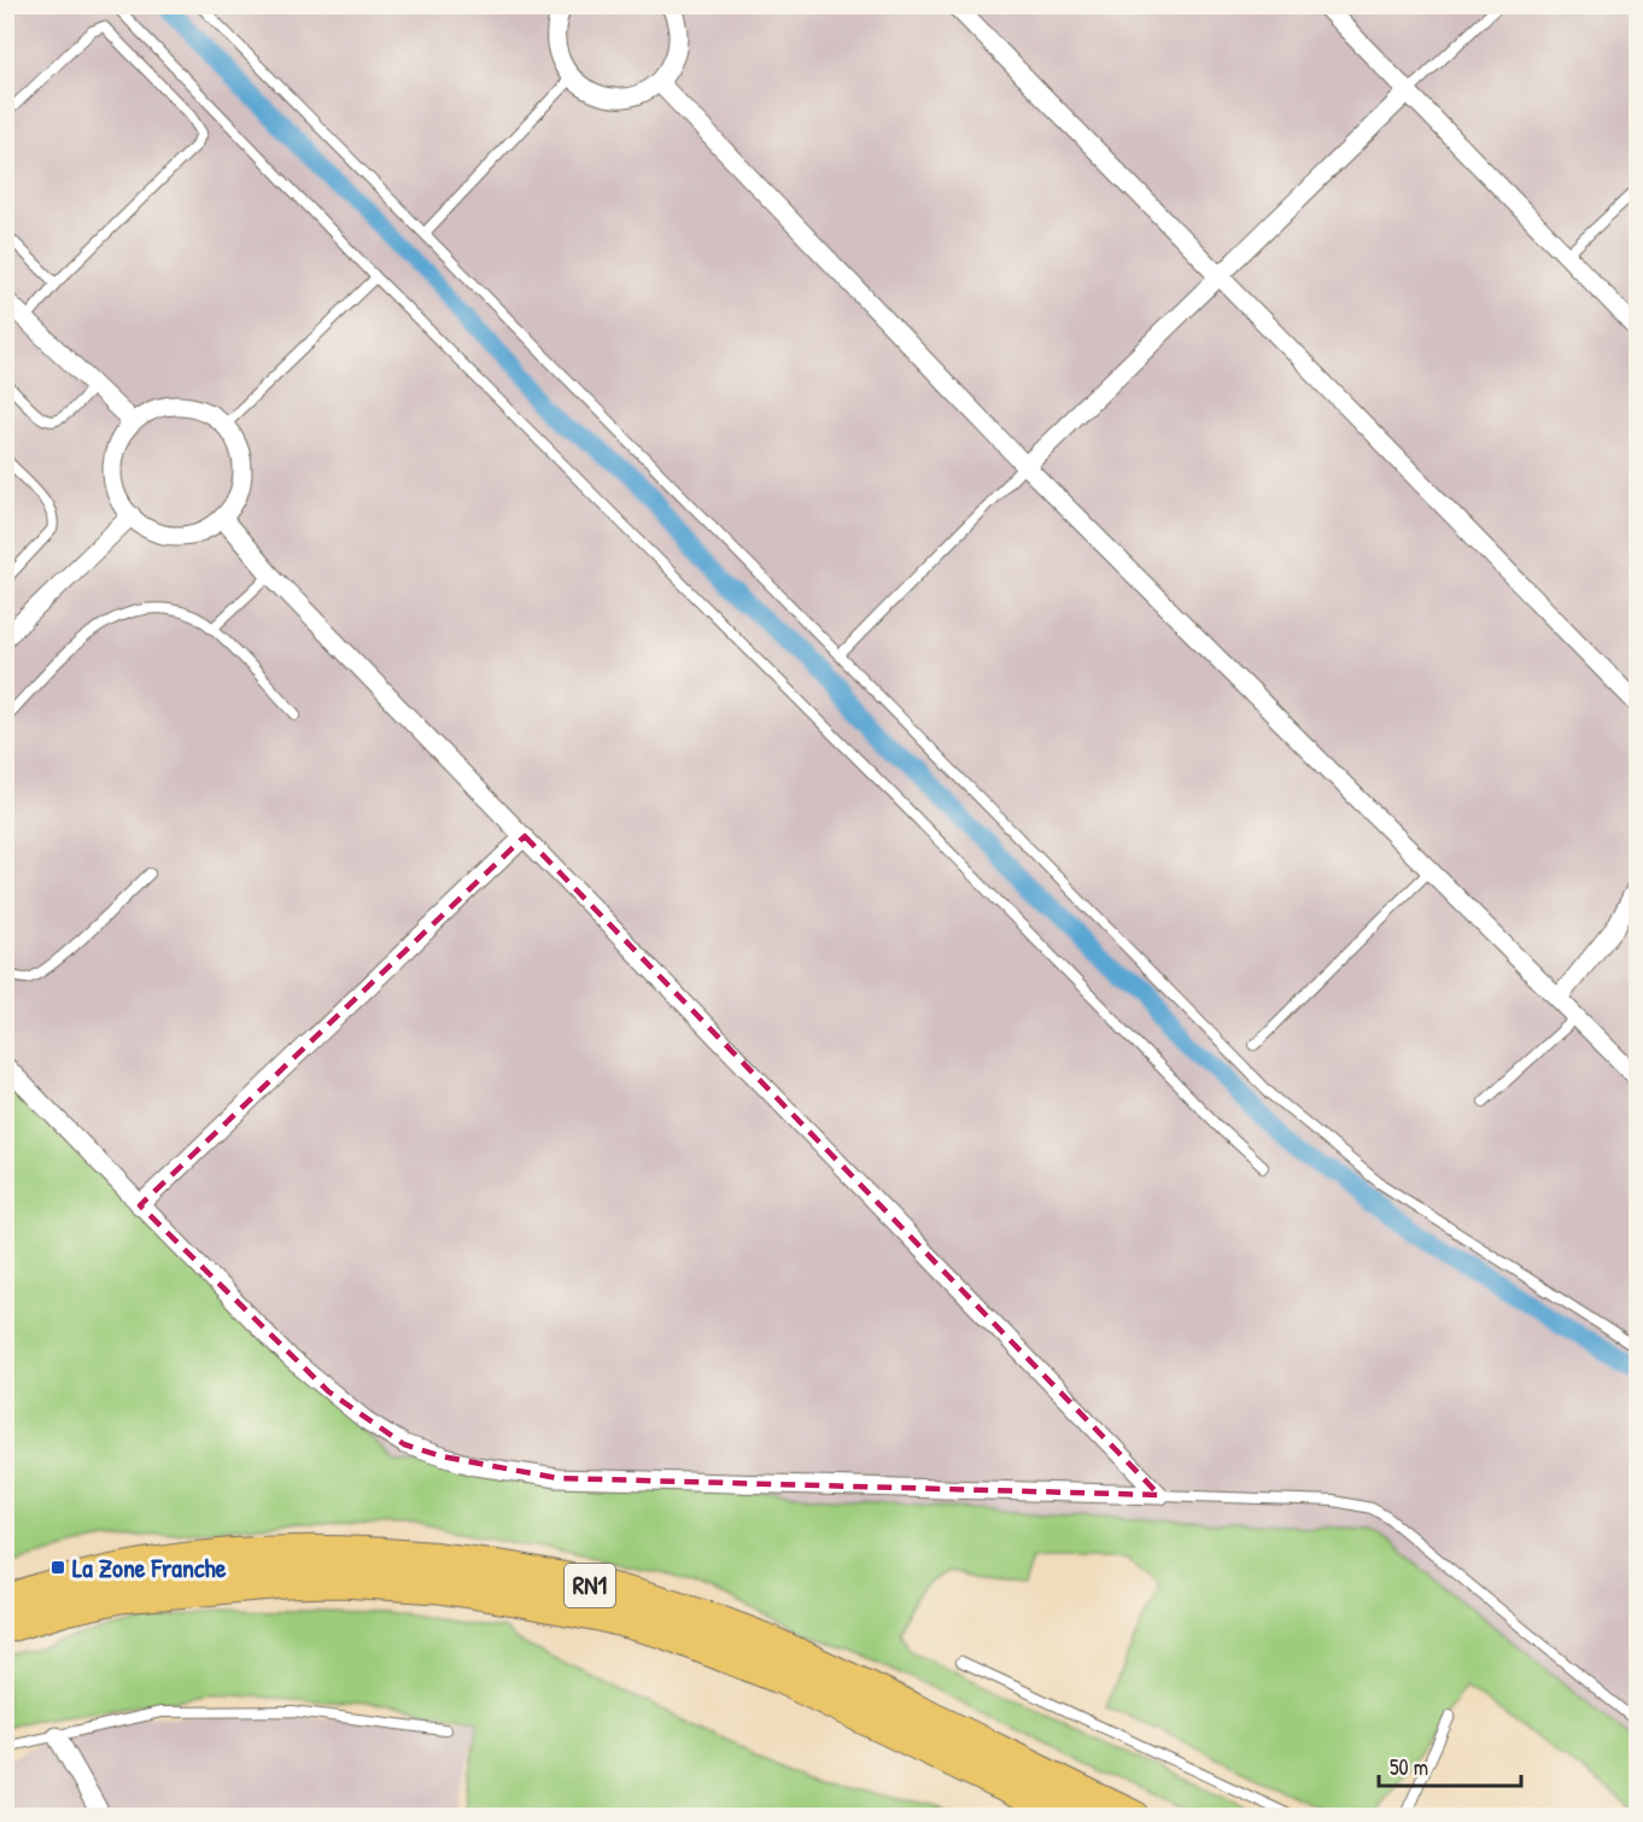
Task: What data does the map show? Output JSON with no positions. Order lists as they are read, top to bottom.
{
  "streets": {
    "highway": ["RN1"]
  },
  "places": {
    "transit": ["La Zone Franche"]
  },
  "scale_bar": "50 m"
}
